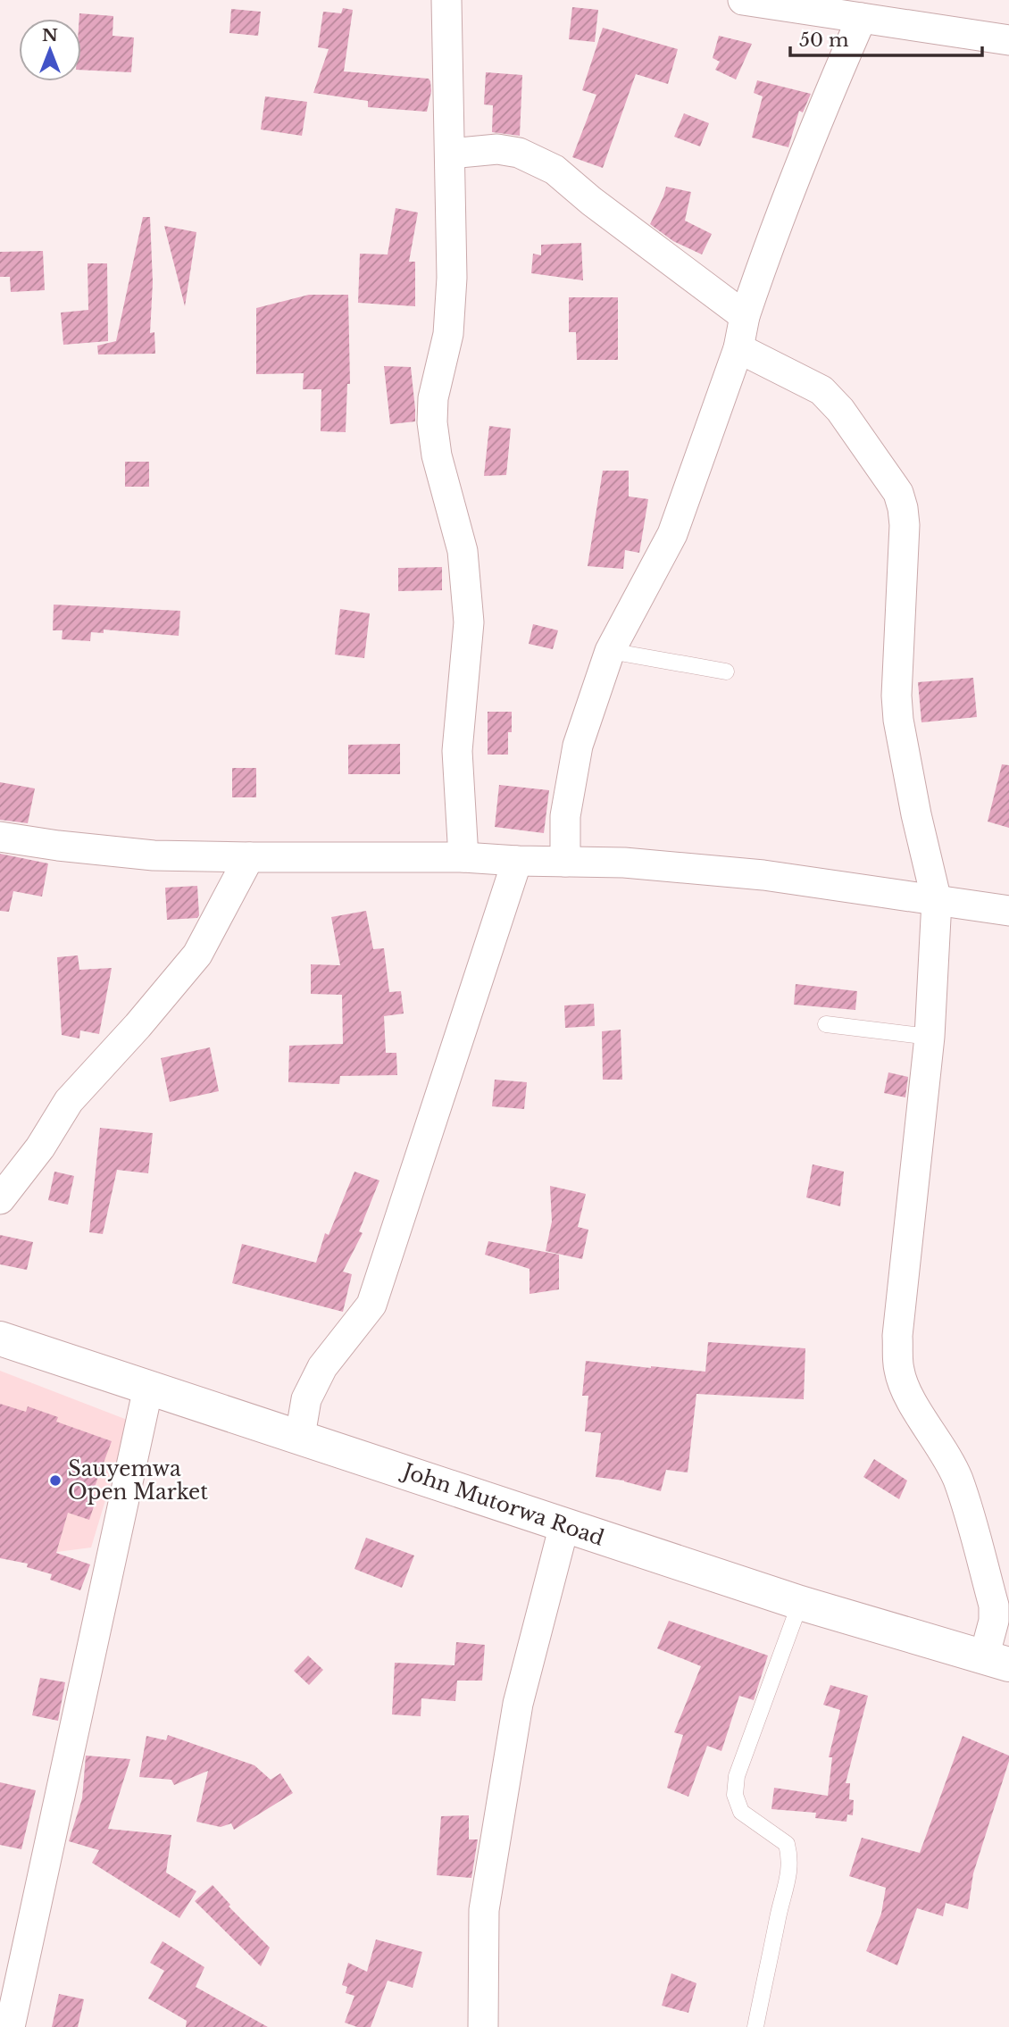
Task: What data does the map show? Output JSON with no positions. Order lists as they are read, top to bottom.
{
  "streets": {
    "street": ["John Mutorwa Road"]
  },
  "places": ["Sauyemwa Open Market"],
  "scale_bar": "50 m",
  "north": "top"
}
